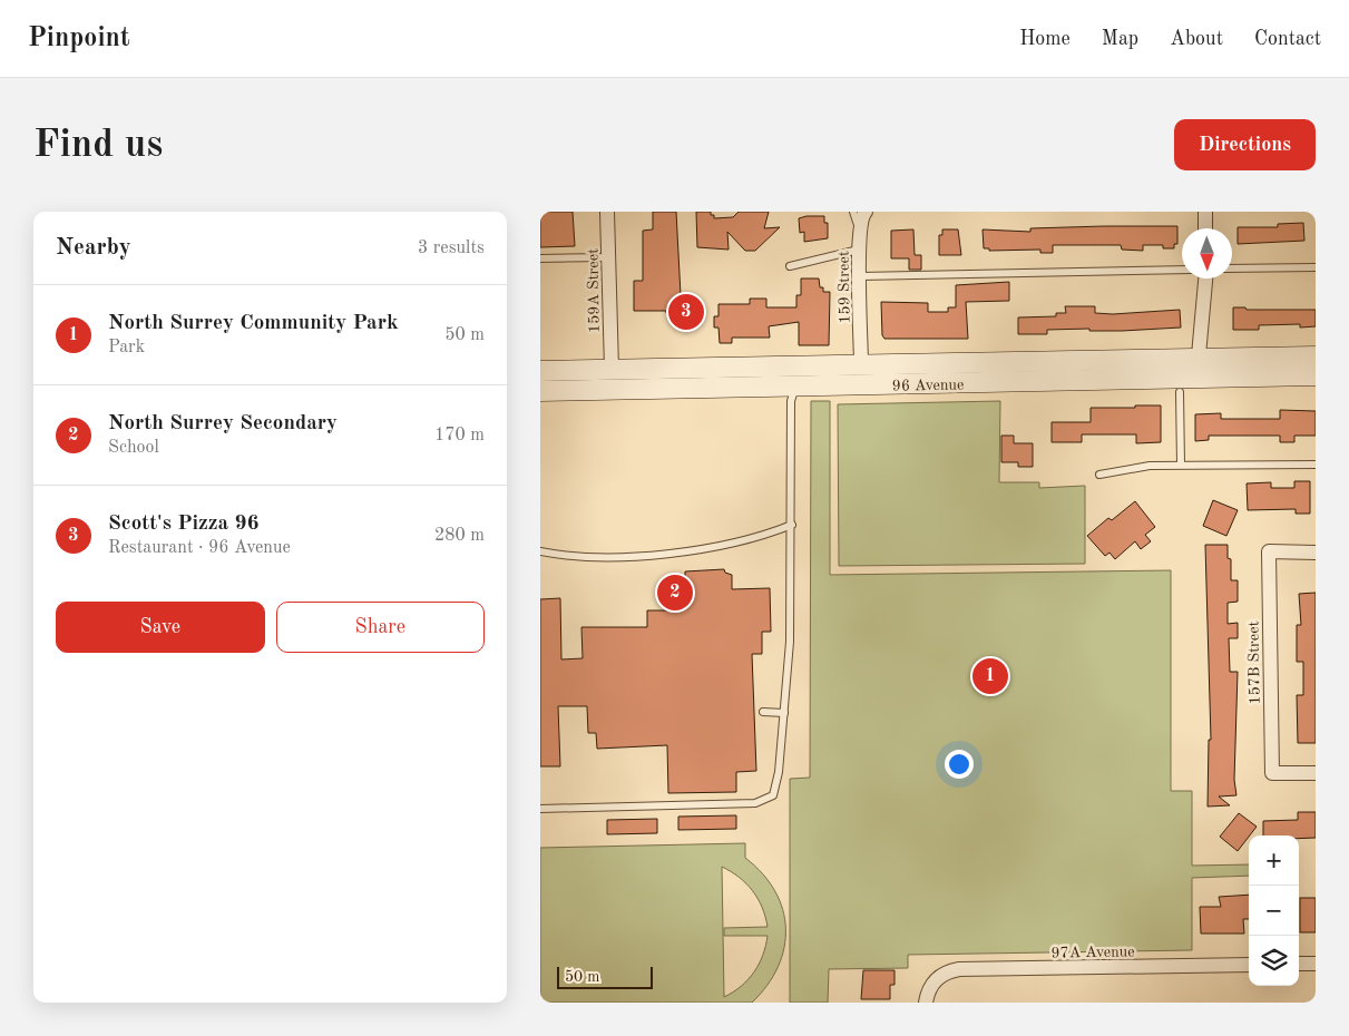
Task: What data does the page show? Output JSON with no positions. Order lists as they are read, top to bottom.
{
  "streets": {
    "main road": ["96 Avenue"],
    "street": [
      "159 Street",
      "159A Street",
      "157B Street",
      "97A Avenue"
    ]
  },
  "crossings": [
    ["159 Street", "96 Avenue"],
    ["159A Street", "96 Avenue"]
  ],
  "scale_bar": "50 m",
  "north": "bottom",
  "page": {
    "header": "Pinpoint",
    "nav": [
      "Home",
      "Map",
      "About",
      "Contact"
    ],
    "buttons": [
      "Directions",
      ["Save", "Share"]
    ],
    "title": "Find us",
    "heading": ["Nearby", "3 results"],
    "list": [
      {
        "mark": "1",
        "name": "North Surrey Community Park",
        "note": "Park",
        "value": "50 m"
      },
      {
        "mark": "2",
        "name": "North Surrey Secondary",
        "note": "School",
        "value": "170 m"
      },
      {
        "mark": "3",
        "name": "Scott's Pizza 96",
        "note": "Restaurant · 96 Avenue",
        "value": "280 m"
      }
    ],
    "pins": ["3", "2", "1"],
    "map_buttons": ["+", "−"],
    "scale": "50 m"
  }
}
